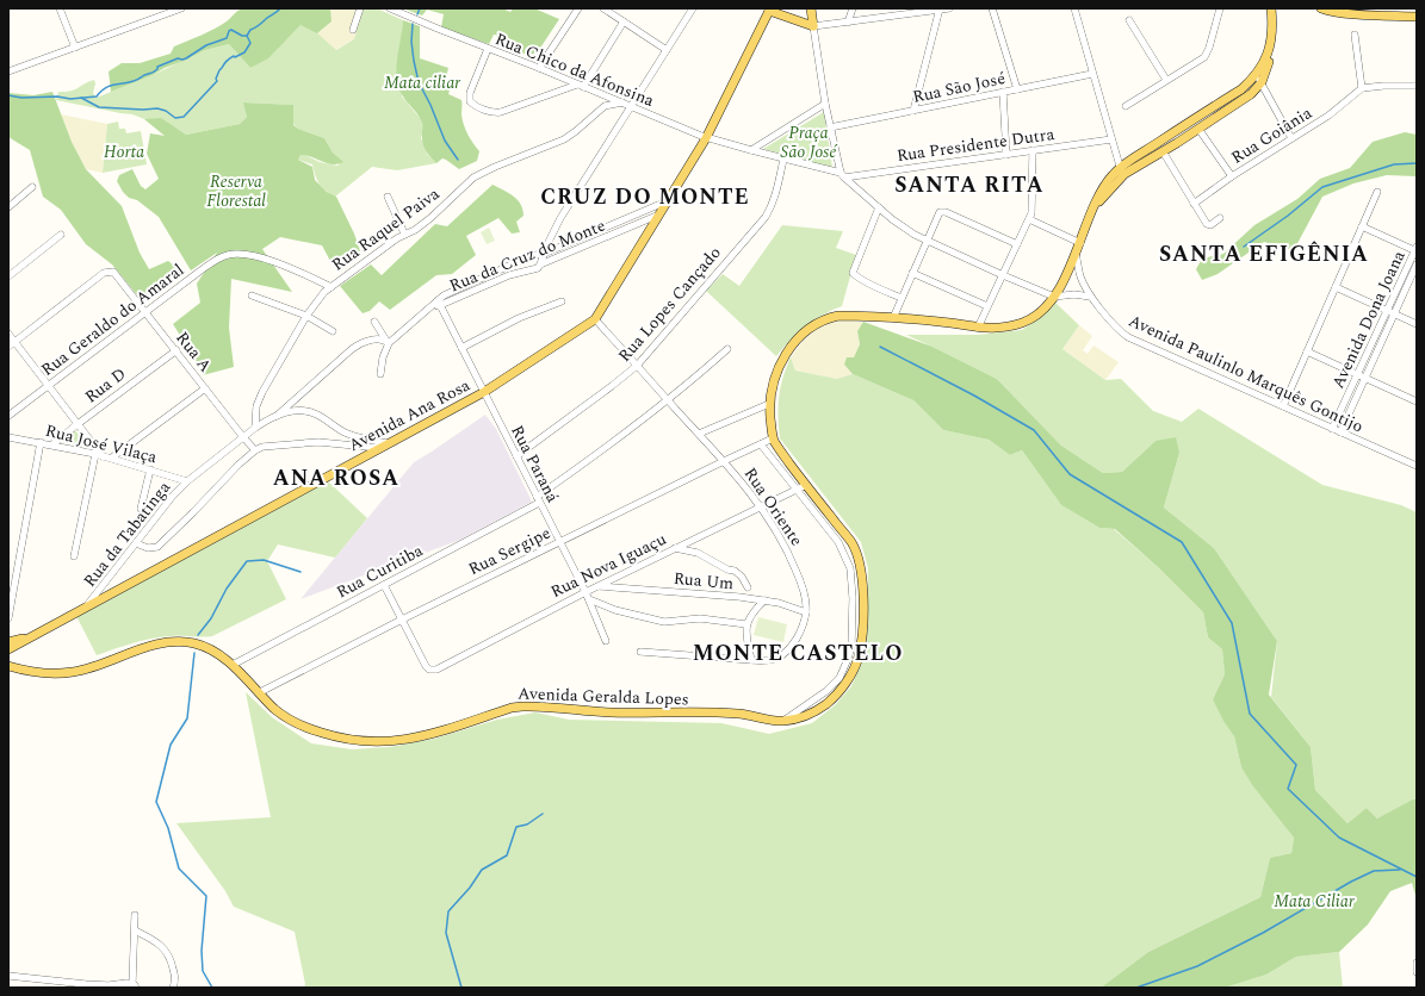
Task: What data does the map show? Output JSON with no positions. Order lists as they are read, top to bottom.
{
  "streets": {
    "main road": ["Avenida Ana Rosa", "Avenida Geralda Lopes"],
    "street": [
      "Rua Chico da Afonsina",
      "Rua São José",
      "Rua Goiânia",
      "Rua Presidente Dutra",
      "Rua Raquel Paiva",
      "Rua da Cruz do Monte",
      "Rua Lopes Cançado",
      "Rua Geraldo do Amaral",
      "Avenida Dona Joana",
      "Rua A",
      "Avenida Paulinlo Marquês Gontijo",
      "Rua D",
      "Rua José Vilaça",
      "Rua Paraná",
      "Rua Oriente",
      "Rua da Tabatinga",
      "Rua Sergipe",
      "Rua Nova Iguaçu",
      "Rua Curitiba",
      "Rua Um"
    ]
  },
  "crossings": [
    ["Rua Chico da Afonsina", "Rua Raquel Paiva"],
    ["Rua Raquel Paiva", "Rua Geraldo do Amaral"],
    ["Rua Raquel Paiva", "Rua da Tabatinga"],
    ["Rua da Cruz do Monte", "Rua Paraná"],
    ["Rua Lopes Cançado", "Rua Paraná"],
    ["Rua Lopes Cançado", "Rua Oriente"],
    ["Rua Geraldo do Amaral", "Rua A"],
    ["Avenida Dona Joana", "Avenida Paulinlo Marquês Gontijo"],
    ["Rua A", "Rua D"],
    ["Rua A", "Rua da Tabatinga"],
    ["Avenida Paulinlo Marquês Gontijo", "Avenida Geralda Lopes"],
    ["Rua D", "Rua José Vilaça"],
    ["Avenida Ana Rosa", "Rua Paraná"],
    ["Avenida Ana Rosa", "Rua Oriente"],
    ["Avenida Ana Rosa", "Rua da Tabatinga"],
    ["Rua José Vilaça", "Rua da Tabatinga"],
    ["Rua Paraná", "Rua Sergipe"],
    ["Rua Paraná", "Rua Nova Iguaçu"],
    ["Rua Paraná", "Rua Curitiba"],
    ["Rua Oriente", "Rua Sergipe"],
    ["Rua Oriente", "Rua Nova Iguaçu"],
    ["Rua Oriente", "Rua Curitiba"],
    ["Rua Oriente", "Rua Um"],
    ["Rua Sergipe", "Rua Nova Iguaçu"],
    ["Rua Sergipe", "Avenida Geralda Lopes"],
    ["Rua Nova Iguaçu", "Rua Um"],
    ["Rua Nova Iguaçu", "Avenida Geralda Lopes"],
    ["Rua Curitiba", "Avenida Geralda Lopes"]
  ],
  "districts": [
    "SANTA RITA",
    "CRUZ DO MONTE",
    "SANTA EFIGÊNIA",
    "ANA ROSA",
    "MONTE CASTELO"
  ],
  "parks": [
    "Mata ciliar",
    "Praça São José",
    "Horta",
    "Reserva Florestal",
    "Mata Ciliar"
  ]
}
